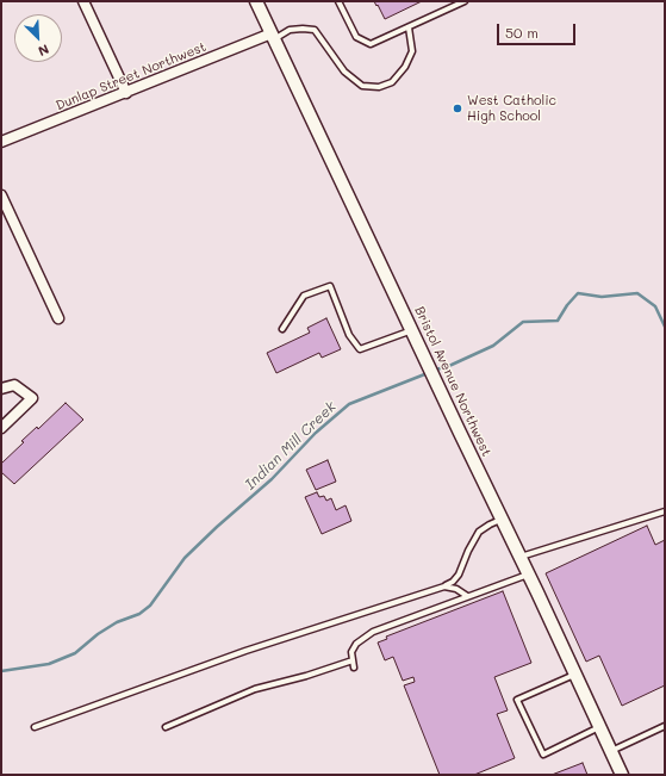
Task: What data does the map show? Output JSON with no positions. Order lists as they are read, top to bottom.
{
  "streets": {
    "street": ["Dunlap Street Northwest", "Bristol Avenue Northwest"]
  },
  "crossings": [
    ["Dunlap Street Northwest", "Bristol Avenue Northwest"]
  ],
  "water": ["Indian Mill Creek"],
  "places": ["West Catholic High School"],
  "scale_bar": "50 m",
  "north": "bottom right"
}
